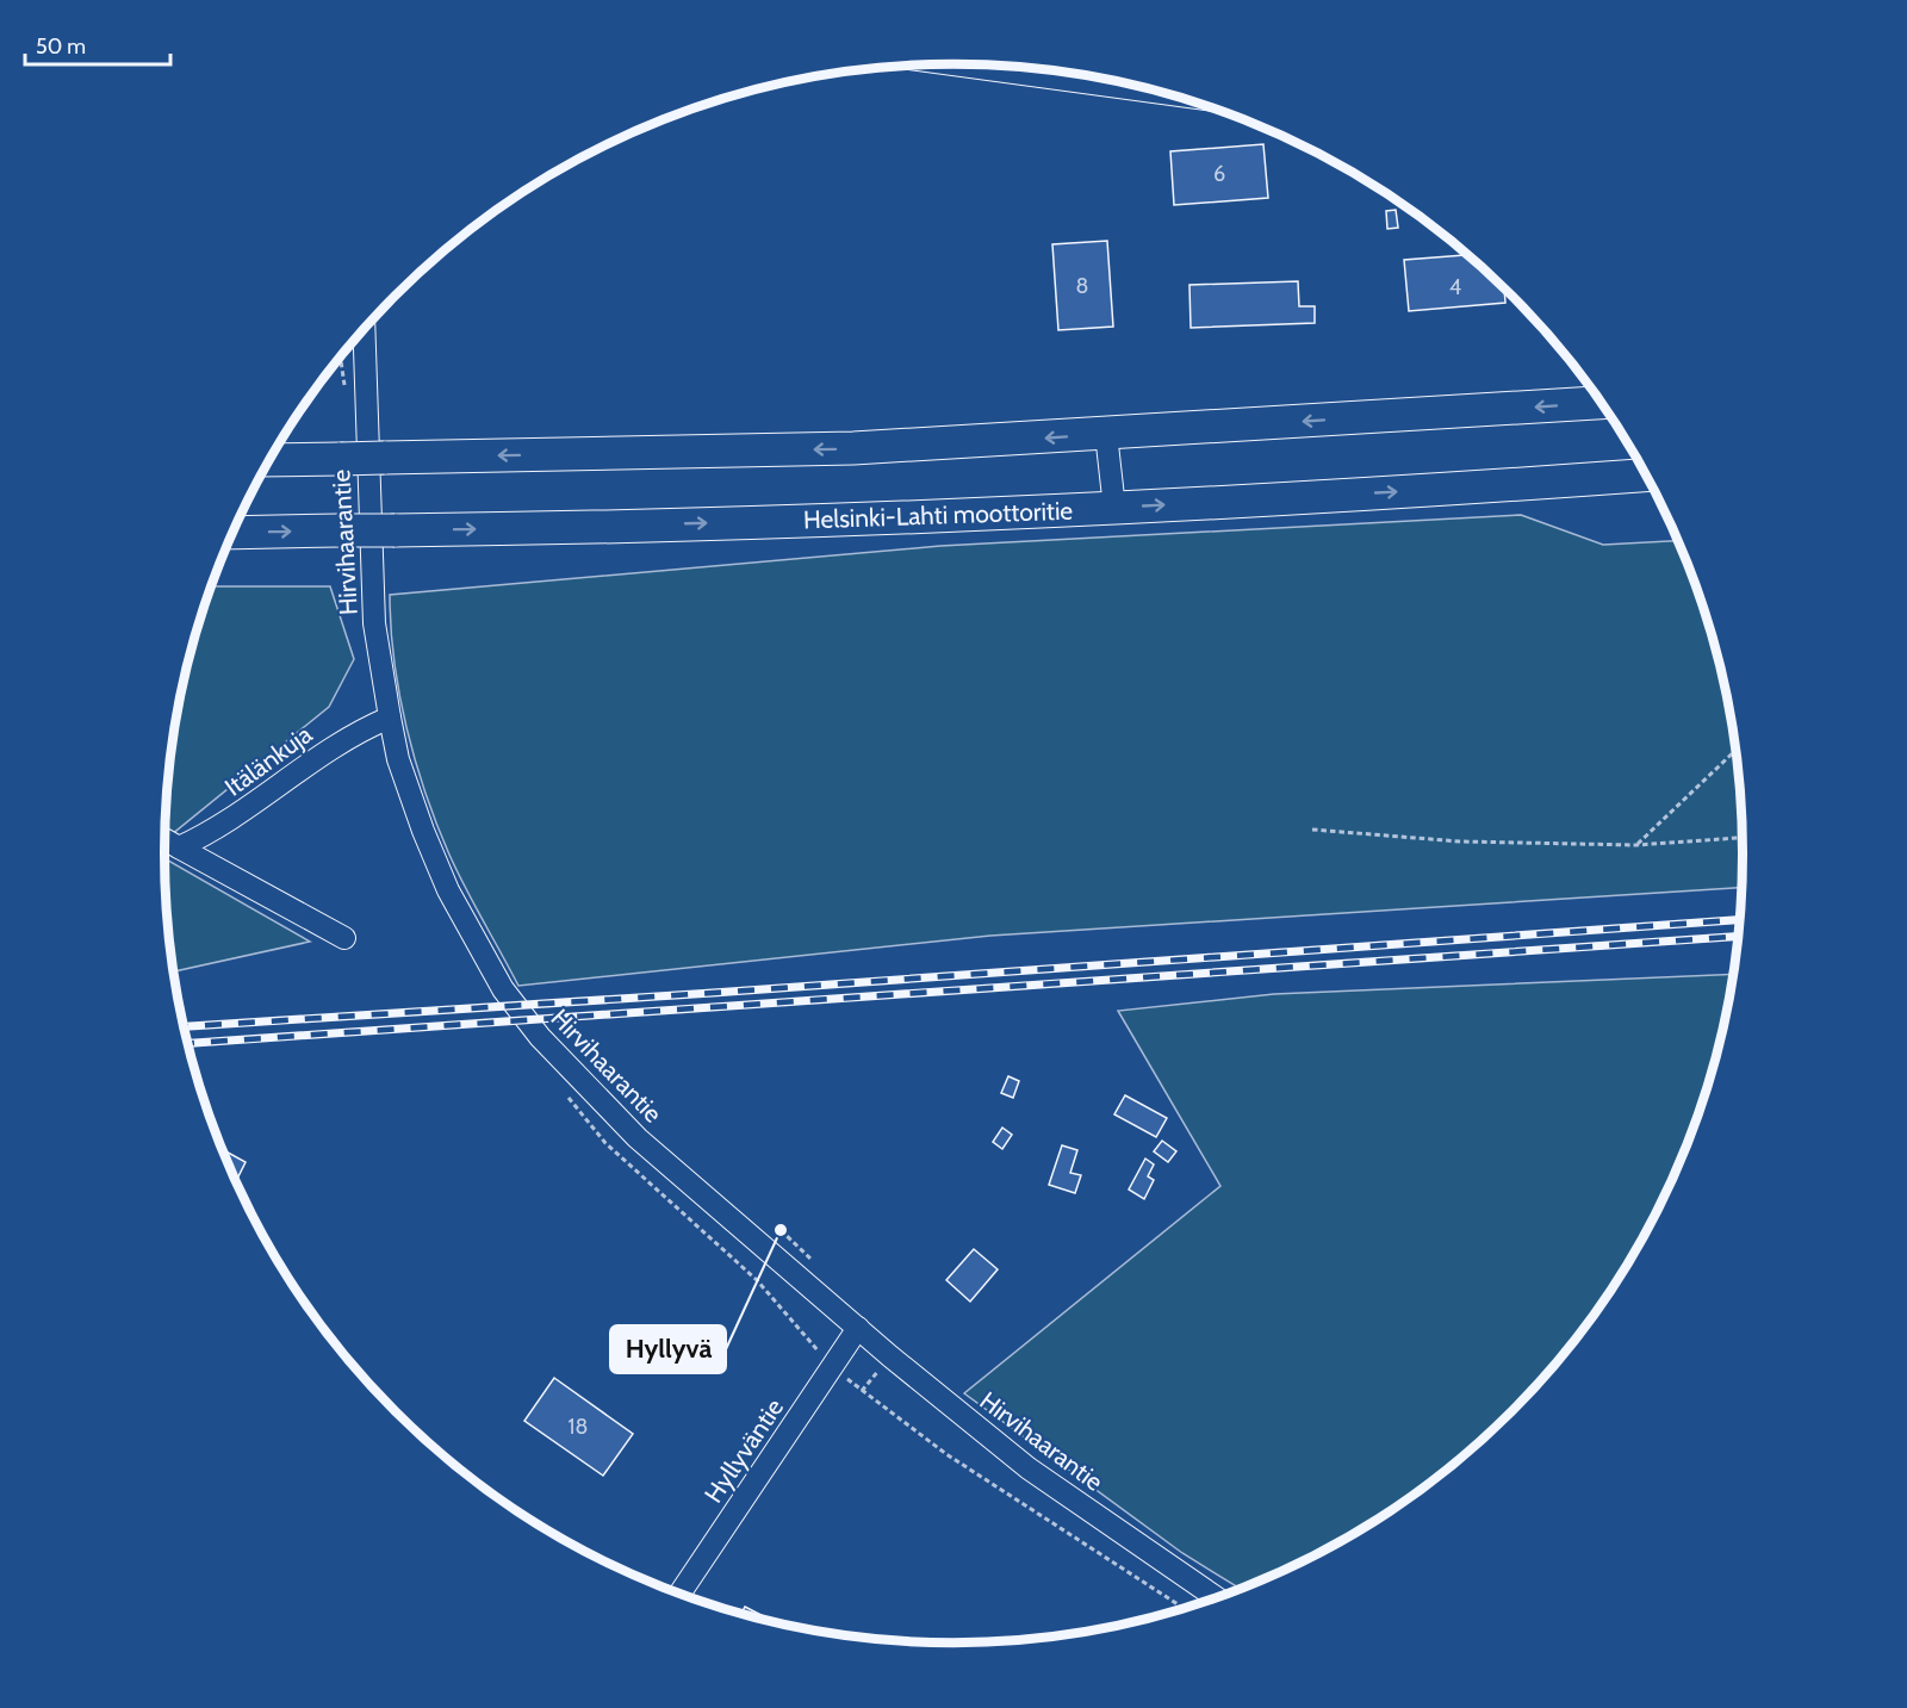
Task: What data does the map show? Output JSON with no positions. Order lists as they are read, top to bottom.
{
  "streets": {
    "highway": ["Helsinki-Lahti moottoritie"],
    "street": ["Hirvihaarantie", "Itälänkuja", "Hyllyväntie"]
  },
  "crossings": [
    ["Hirvihaarantie", "Itälänkuja"],
    ["Hirvihaarantie", "Hyllyväntie"]
  ],
  "places": ["Hyllyvä"],
  "house_numbers": [
    "6",
    "8",
    "4",
    "18"
  ],
  "scale_bar": "50 m"
}
